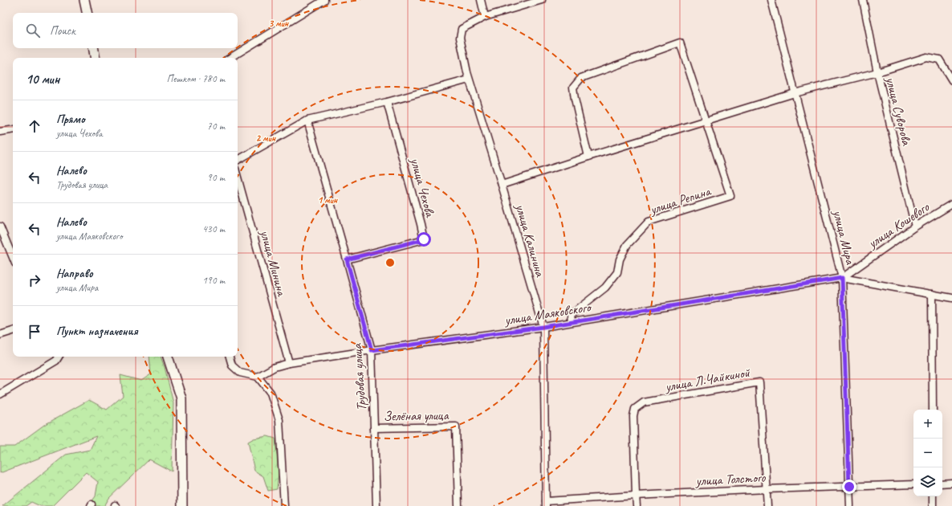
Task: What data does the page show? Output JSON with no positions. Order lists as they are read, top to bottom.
{
  "streets": {
    "street": [
      "улица Суворова",
      "улица Чехова",
      "улица Репина",
      "улица Кошевого",
      "улица Мира",
      "улица Калинина",
      "улица Минина",
      "улица Маяковского",
      "Трудовая улица",
      "улица Л.Чайкиной",
      "Зелёная улица",
      "улица Толстого"
    ]
  },
  "crossings": [
    ["улица Суворова", "улица Кошевого"],
    ["улица Чехова", "Трудовая улица"],
    ["улица Репина", "улица Маяковского"],
    ["улица Кошевого", "улица Мира"],
    ["улица Кошевого", "улица Маяковского"],
    ["улица Мира", "улица Маяковского"],
    ["улица Мира", "улица Толстого"],
    ["улица Калинина", "улица Маяковского"],
    ["улица Калинина", "улица Толстого"],
    ["улица Минина", "улица Маяковского"],
    ["улица Маяковского", "Трудовая улица"],
    ["Трудовая улица", "Зелёная улица"],
    ["улица Л.Чайкиной", "улица Толстого"]
  ],
  "page": {
    "search": "Поиск",
    "heading": ["10 мин", "Пешком · 780 m"],
    "list": [
      ["Прямо", "улица Чехова", "70 m"],
      ["Налево", "Трудовая улица", "90 m"],
      ["Налево", "улица Маяковского", "430 m"],
      ["Направо", "улица Мира", "190 m"],
      "Пункт назначения"
    ],
    "map_buttons": ["+", "−"]
  },
  "rings": ["3 мин", "2 мин", "1 мин"]
}
